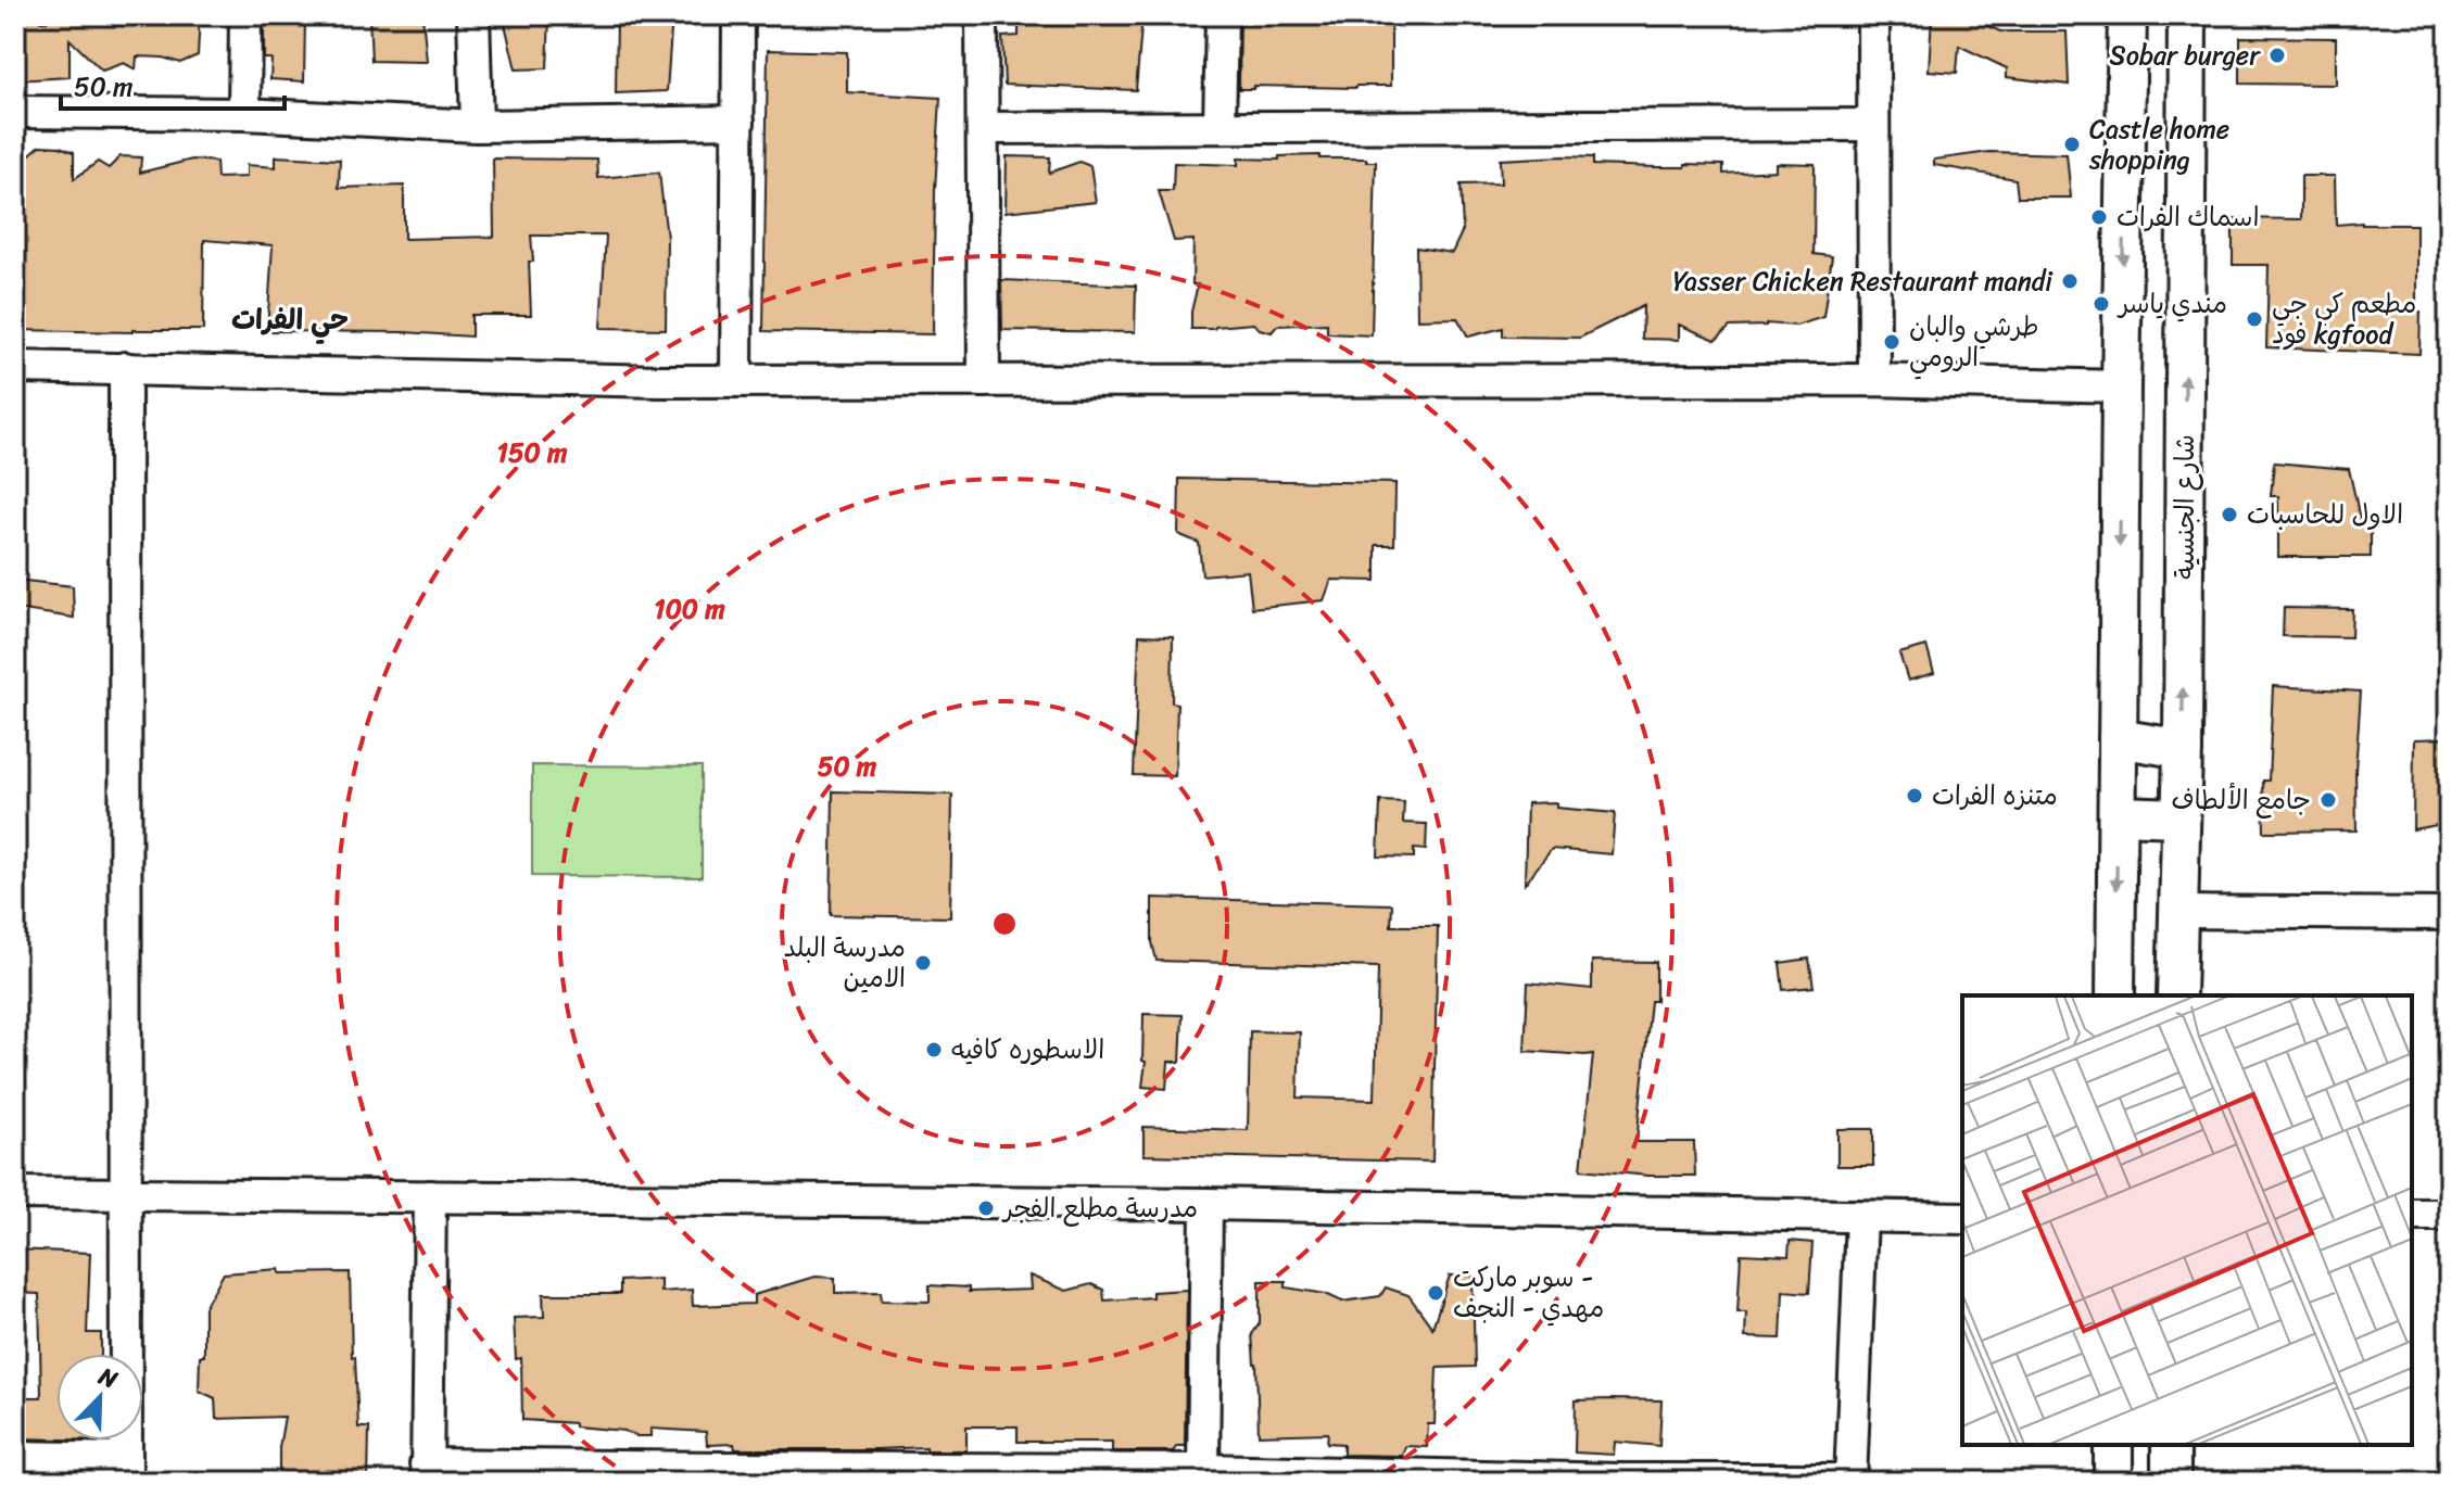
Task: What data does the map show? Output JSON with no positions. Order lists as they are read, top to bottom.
{
  "streets": {
    "main road": ["شارع الجنسية"]
  },
  "districts": ["حي الفرات"],
  "places": [
    "Sobar burger",
    "Castle home shopping",
    "اسماك الفرات",
    "Yasser Chicken Restaurant mandi",
    "مندي ياسر",
    "مطعم کي جي فود kgfood",
    "طرشي والبان الرومي",
    "الاول للحاسبات",
    "متنزه الفرات",
    "جامع الألطاف",
    "مدرسة البلد الامين",
    "الاسطوره كافيه",
    "مدرسة مطلع الفجر",
    "سوبر ماركت - مهدي - النجف"
  ],
  "scale_bar": "50 m",
  "north": "top right",
  "rings": ["150 m", "100 m", "50 m"]
}
